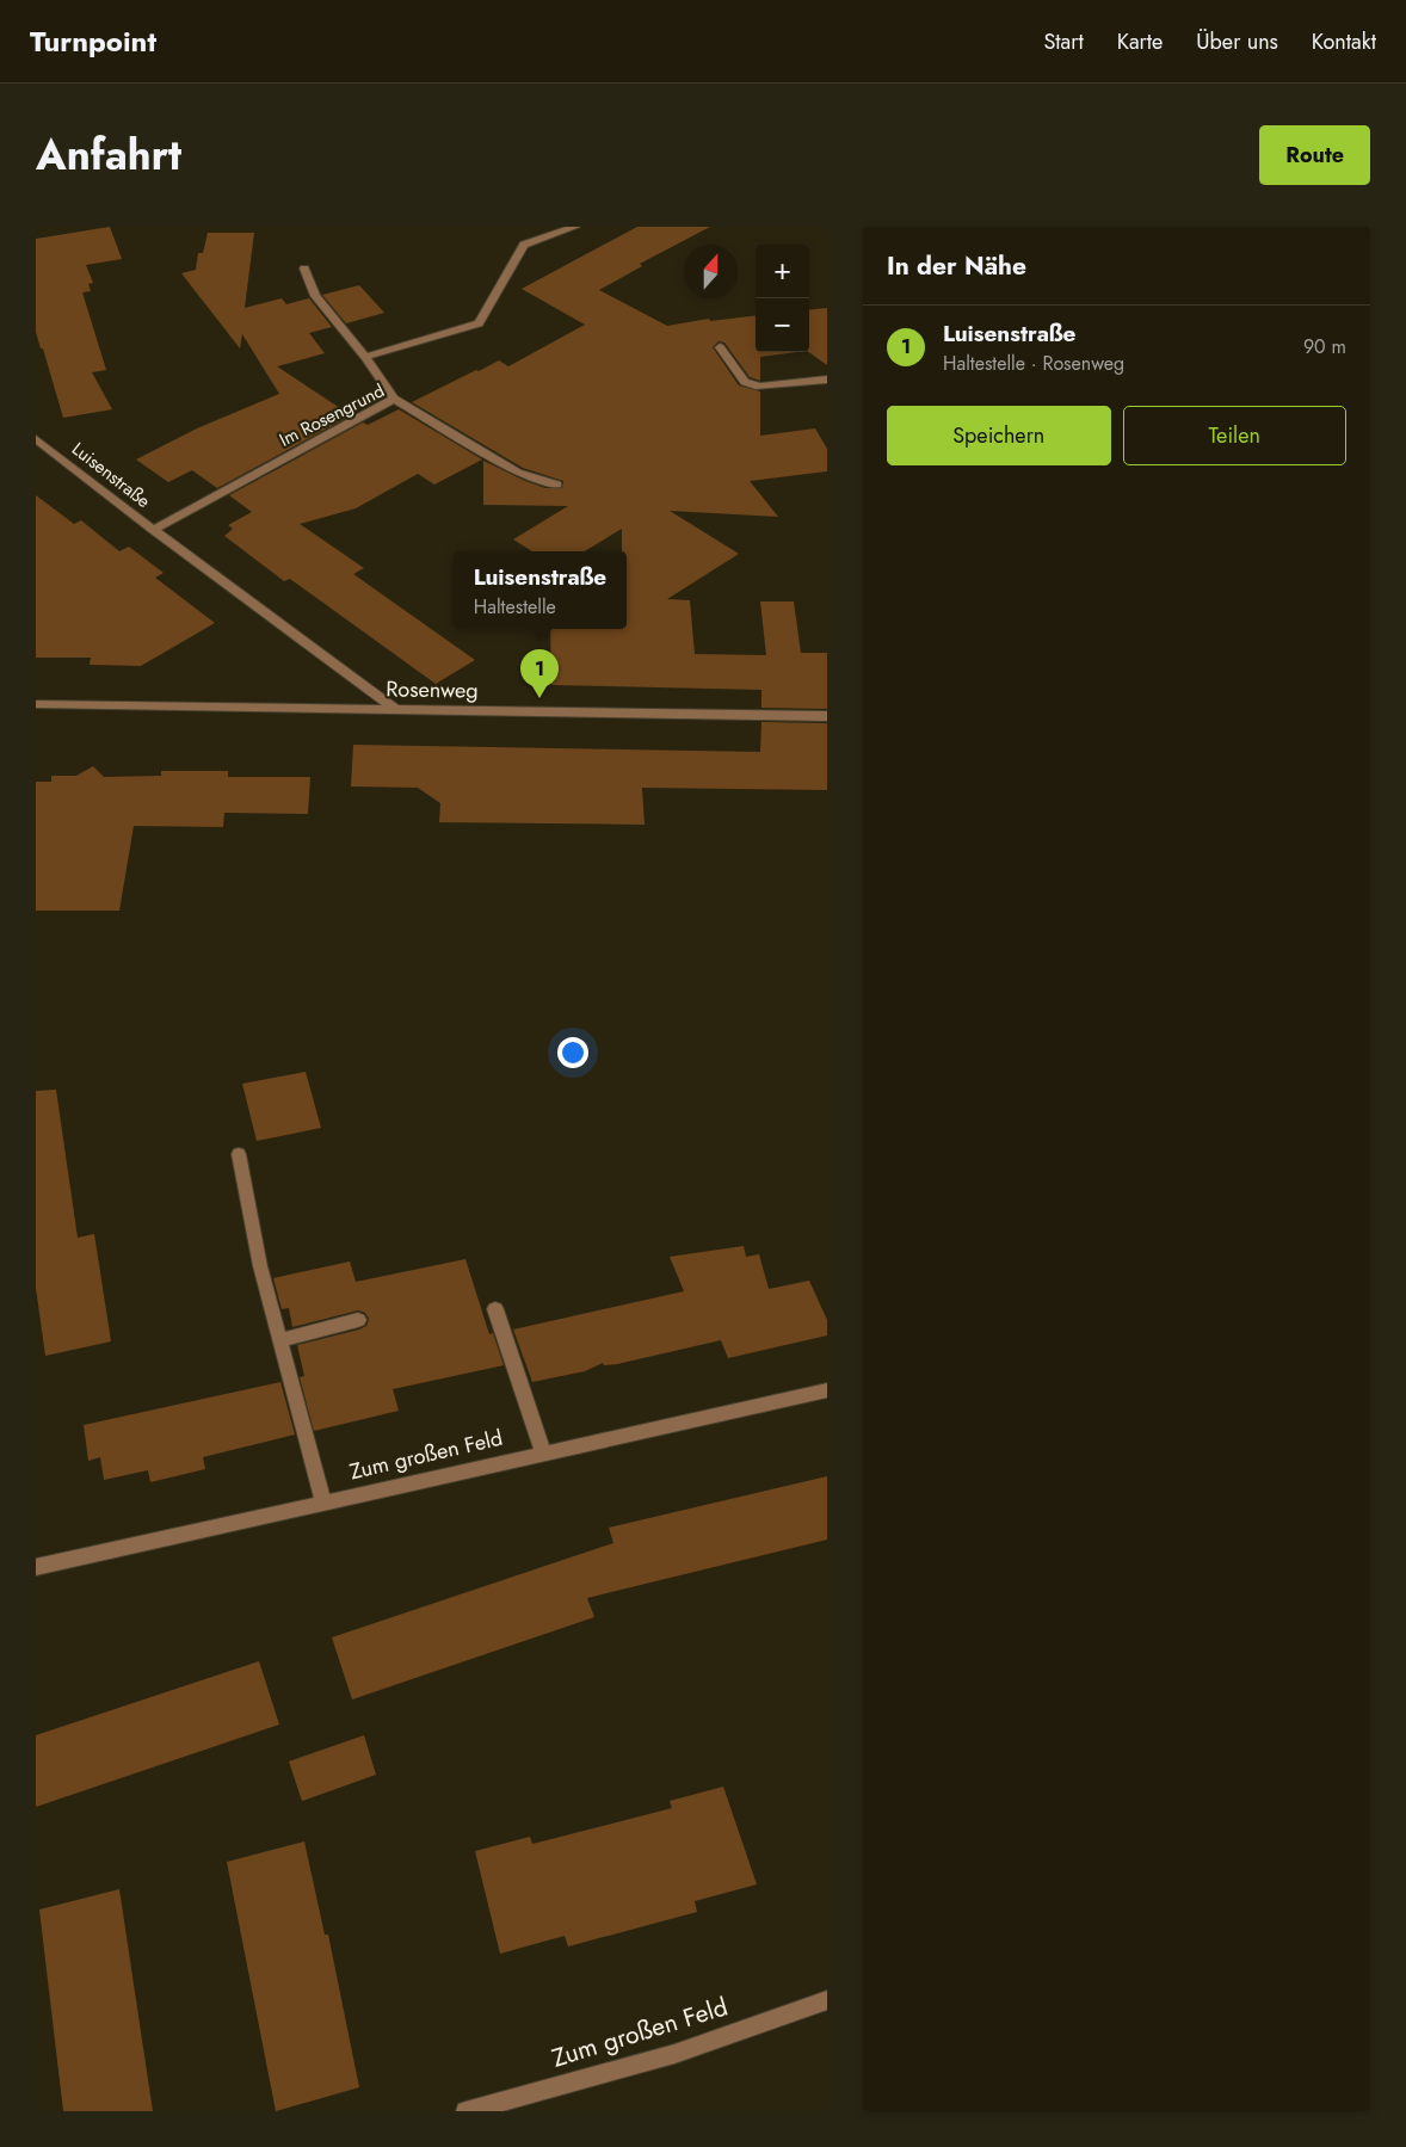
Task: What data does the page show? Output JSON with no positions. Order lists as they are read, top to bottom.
{
  "streets": {
    "street": [
      "Im Rosengrund",
      "Luisenstraße",
      "Rosenweg",
      "Zum großen Feld"
    ]
  },
  "crossings": [
    ["Im Rosengrund", "Luisenstraße"],
    ["Luisenstraße", "Rosenweg"]
  ],
  "north": "top",
  "page": {
    "header": "Turnpoint",
    "nav": [
      "Start",
      "Karte",
      "Über uns",
      "Kontakt"
    ],
    "title": "Anfahrt",
    "buttons": [
      "Route",
      ["Speichern", "Teilen"]
    ],
    "heading": "In der Nähe",
    "map_buttons": ["+", "−"],
    "list": [
      {
        "mark": "1",
        "name": "Luisenstraße",
        "note": "Haltestelle · Rosenweg",
        "value": "90 m"
      }
    ],
    "popup": ["Luisenstraße", "Haltestelle"],
    "pins": "1"
  }
}
